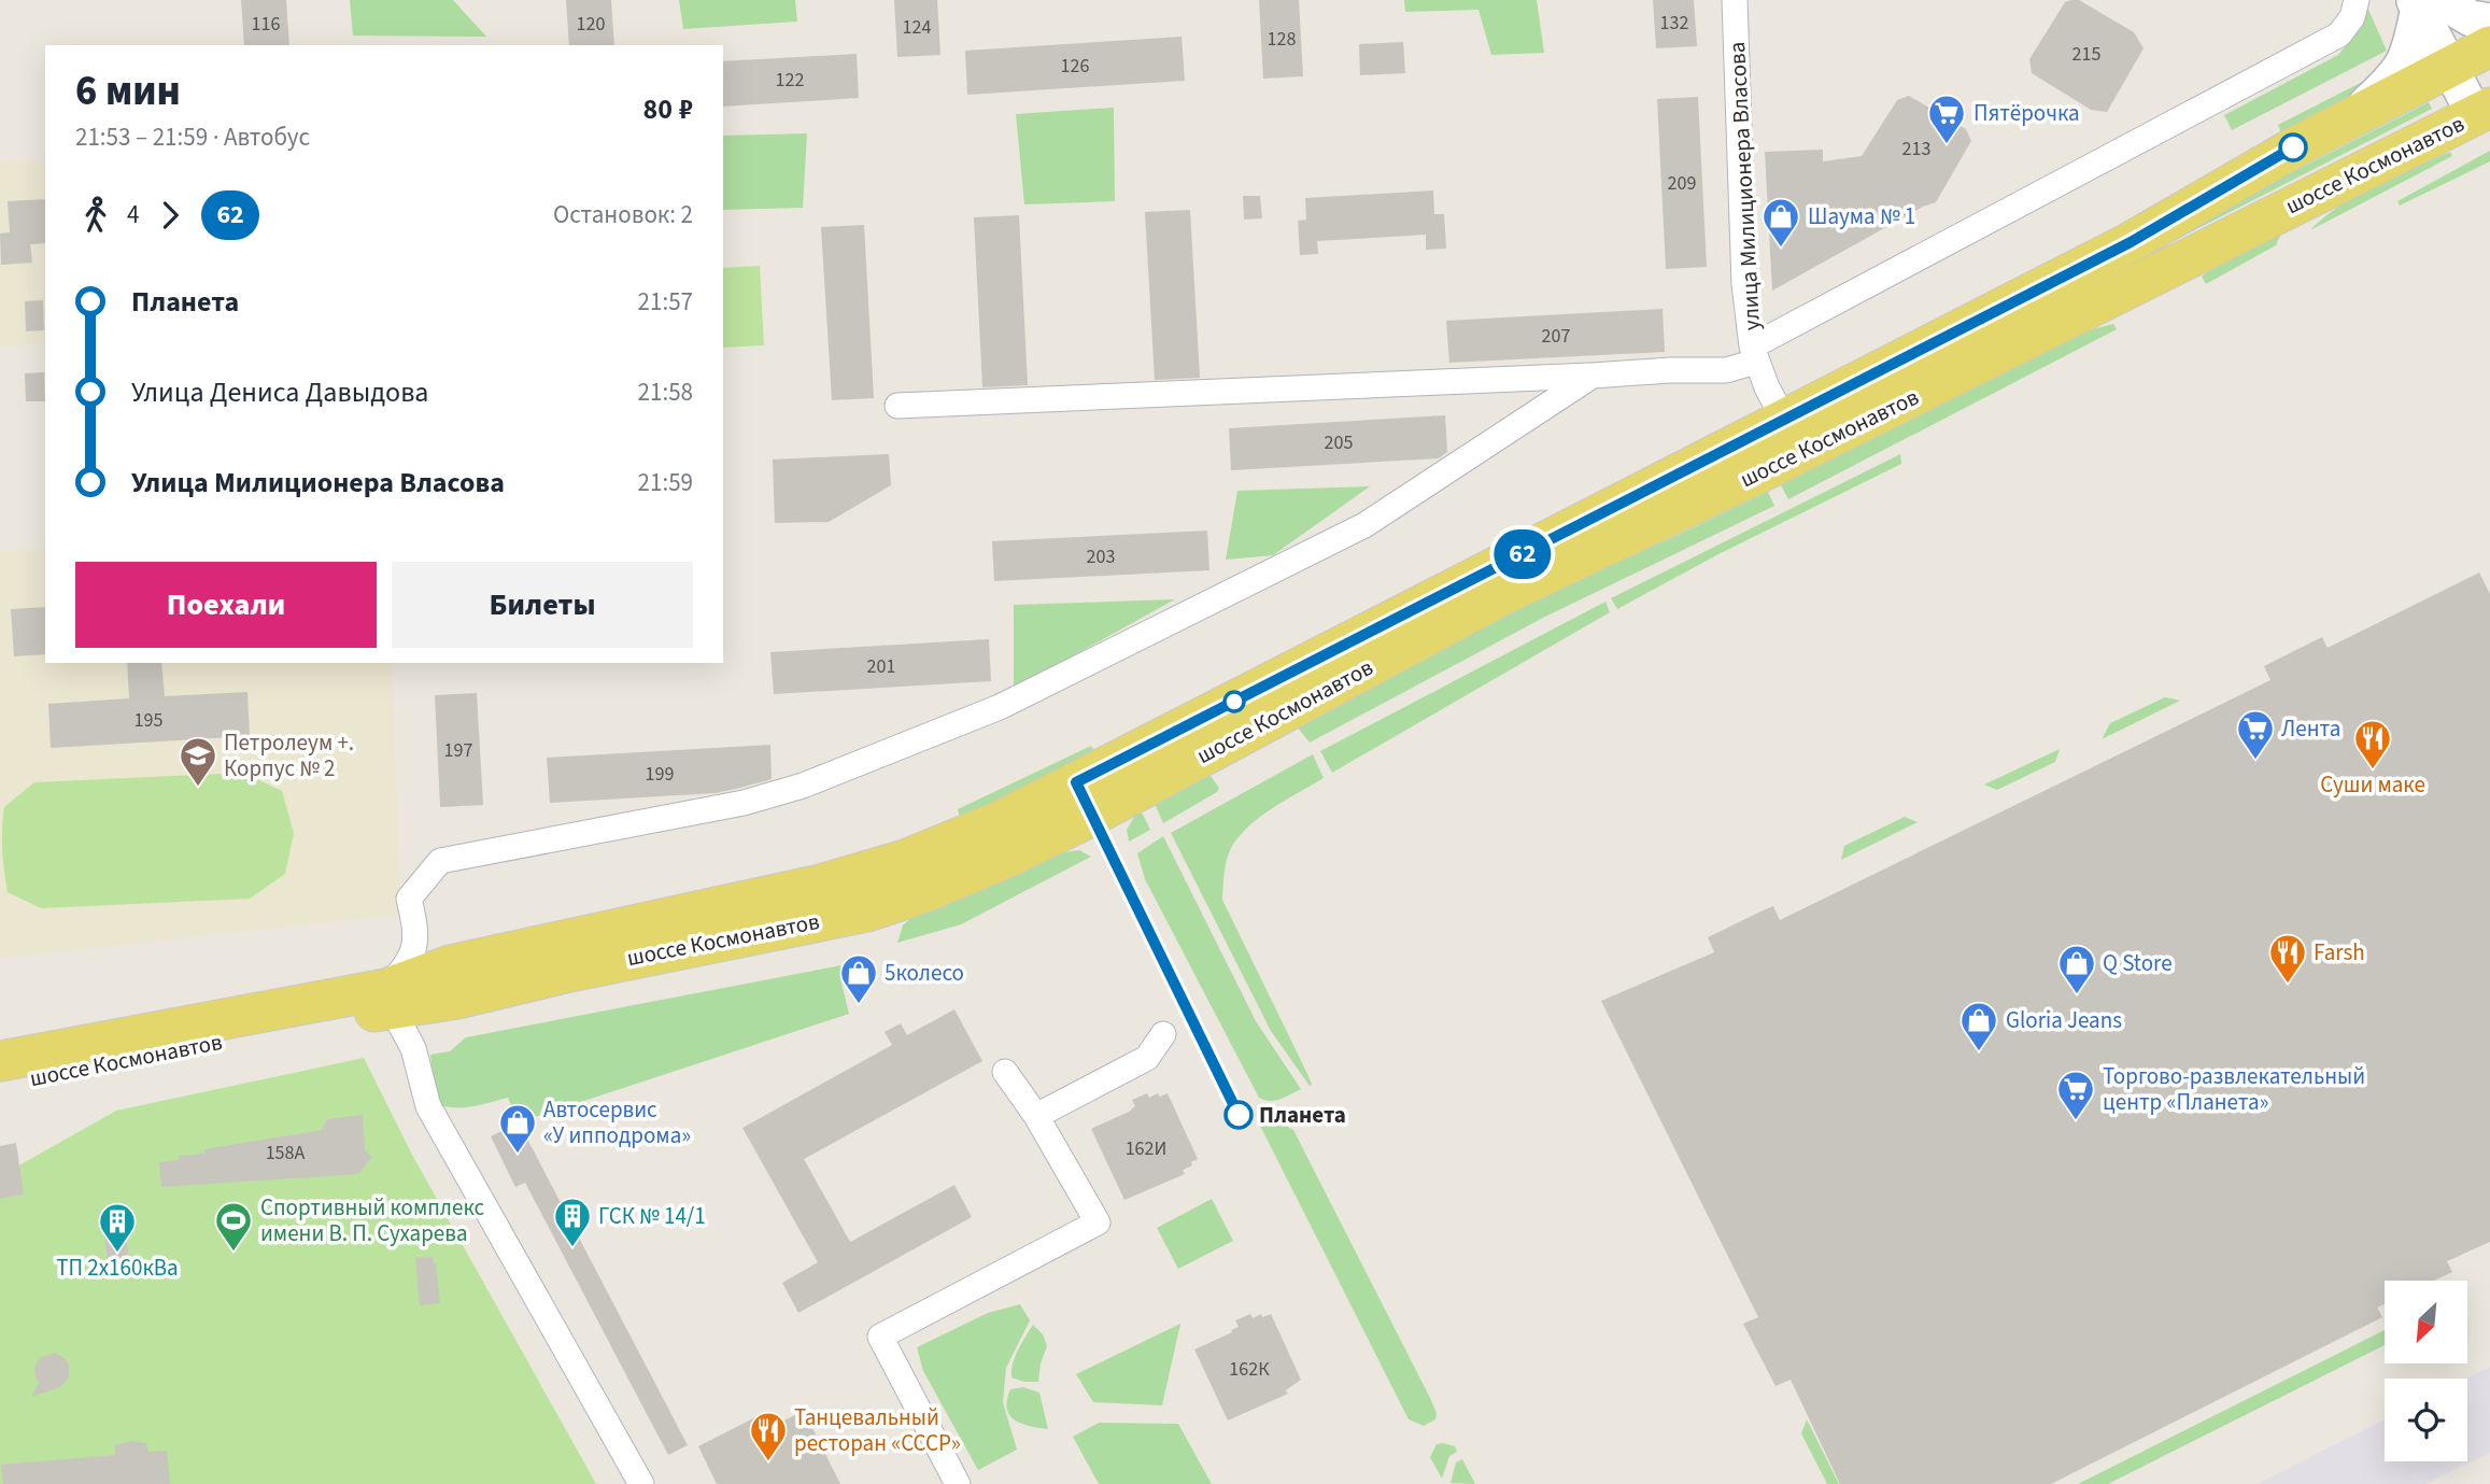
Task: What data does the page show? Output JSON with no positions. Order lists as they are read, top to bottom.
{
  "streets": {
    "main road": ["шоссе Космонавтов"],
    "street": ["улица Милиционера Власова"]
  },
  "crossings": [
    ["шоссе Космонавтов", "улица Милиционера Власова"]
  ],
  "places": {
    "supermarket": ["Пятёрочка", "Лента", "Торгово-развлекательный центр «Планета»"],
    "shop": [
      "Шаума № 1",
      "Q Store",
      "5колесо",
      "Gloria Jeans",
      "Автосервис «У ипподрома»"
    ],
    "restaurant": ["Суши маке", "Farsh", "Танцевальный ресторан «СССР»"],
    "school or university": ["Петролеум +. Корпус № 2"],
    "other": ["Планета"],
    "building": ["ГСК № 14/1", "ТП 2х160кВа"],
    "sports": ["Спортивный комплекс имени В. П. Сухарева"]
  },
  "lines": ["bus line 62"],
  "house_numbers": [
    "132",
    "116",
    "120",
    "124",
    "128",
    "215",
    "126",
    "122",
    "213",
    "209",
    "207",
    "205",
    "203",
    "201",
    "195",
    "197",
    "199",
    "162И",
    "158А",
    "162К"
  ],
  "north": "bottom left",
  "page": {
    "on_map": "62",
    "heading": ["6 мин", "21:53 – 21:59 · Автобус", "80 ₽"],
    "legs": ["4", "62", "Остановок: 2"],
    "list": [
      {
        "name": "Планета",
        "value": "21:57"
      },
      {
        "name": "Улица Дениса Давыдова",
        "value": "21:58"
      },
      {
        "name": "Улица Милиционера Власова",
        "value": "21:59"
      }
    ],
    "buttons": ["Поехали", "Билеты"]
  }
}
